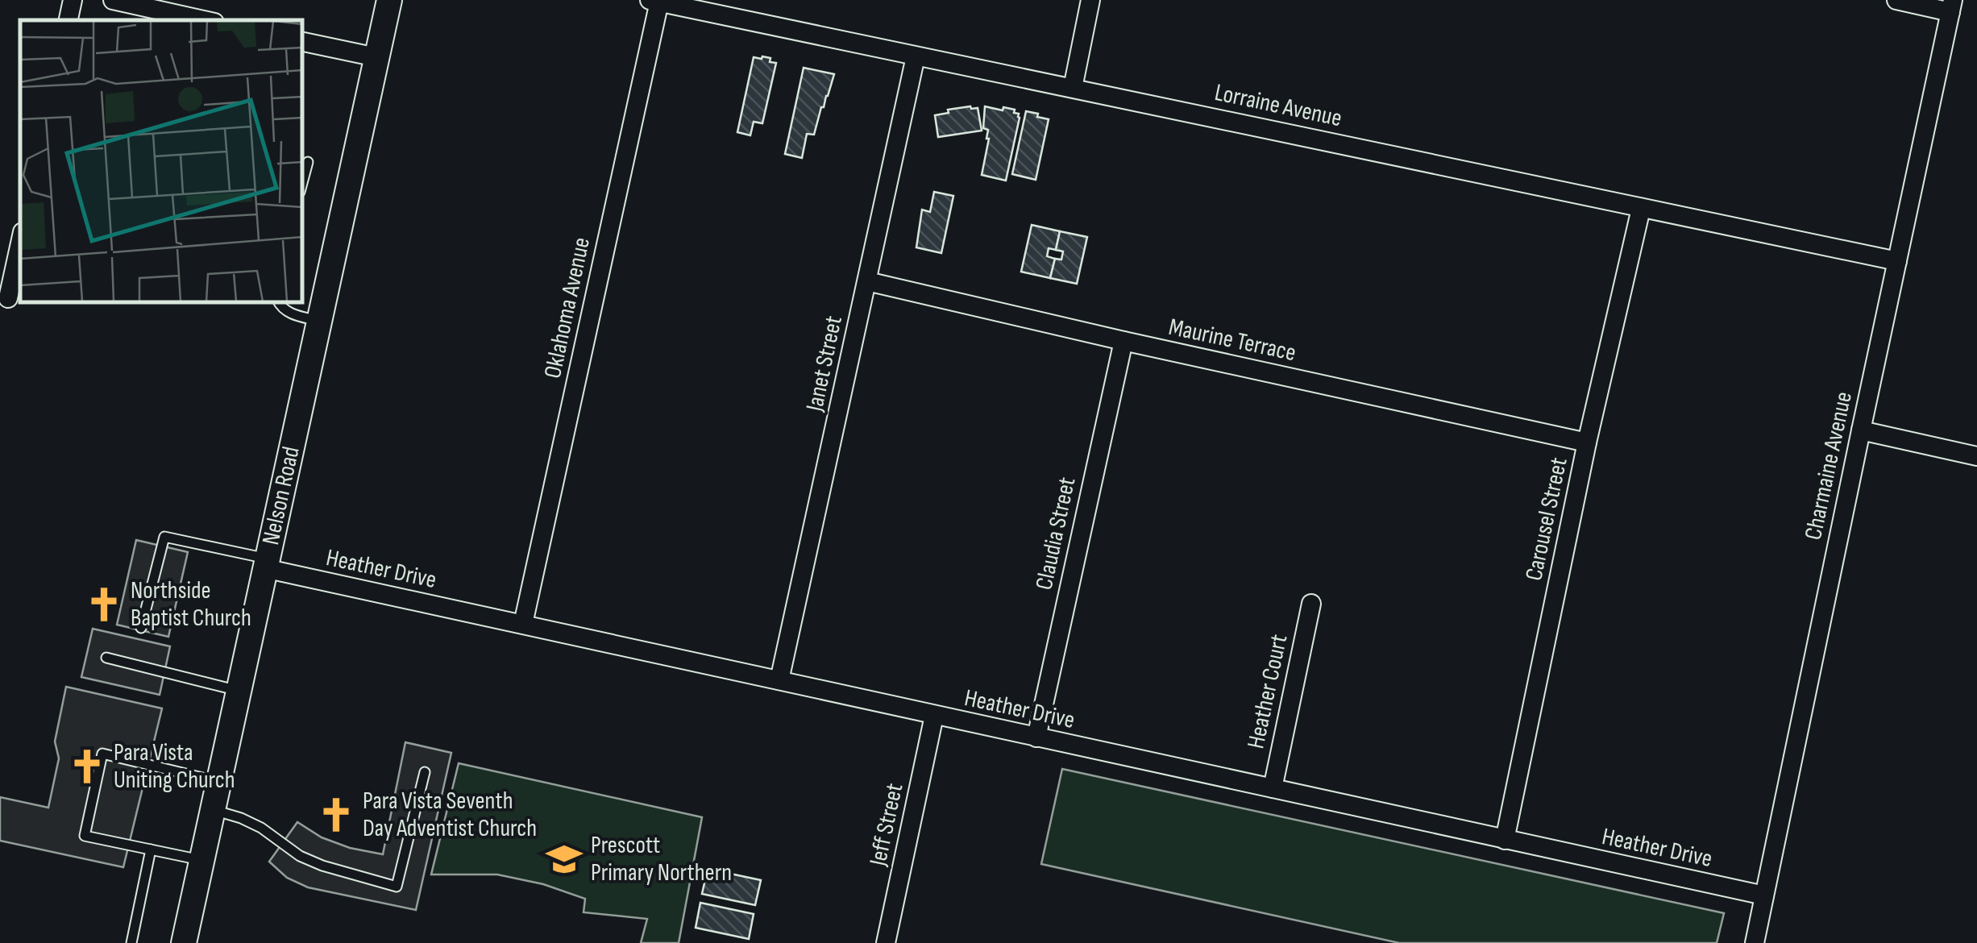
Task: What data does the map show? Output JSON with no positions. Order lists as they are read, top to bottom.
{
  "streets": {
    "main road": ["Nelson Road"],
    "street": [
      "Lorraine Avenue",
      "Oklahoma Avenue",
      "Maurine Terrace",
      "Janet Street",
      "Charmaine Avenue",
      "Carousel Street",
      "Claudia Street",
      "Heather Drive",
      "Heather Court",
      "Jeff Street"
    ]
  },
  "crossings": [
    ["Lorraine Avenue", "Oklahoma Avenue"],
    ["Lorraine Avenue", "Janet Street"],
    ["Lorraine Avenue", "Charmaine Avenue"],
    ["Lorraine Avenue", "Carousel Street"],
    ["Oklahoma Avenue", "Heather Drive"],
    ["Maurine Terrace", "Janet Street"],
    ["Maurine Terrace", "Carousel Street"],
    ["Maurine Terrace", "Claudia Street"],
    ["Janet Street", "Heather Drive"],
    ["Charmaine Avenue", "Heather Drive"],
    ["Nelson Road", "Heather Drive"],
    ["Carousel Street", "Heather Drive"],
    ["Claudia Street", "Heather Drive"],
    ["Heather Drive", "Heather Court"],
    ["Heather Drive", "Jeff Street"]
  ],
  "places": {
    "church": ["Northside Baptist Church", "Para Vista Uniting Church", "Para Vista Seventh Day Adventist Church"],
    "school or university": ["Prescott Primary Northern"]
  }
}
